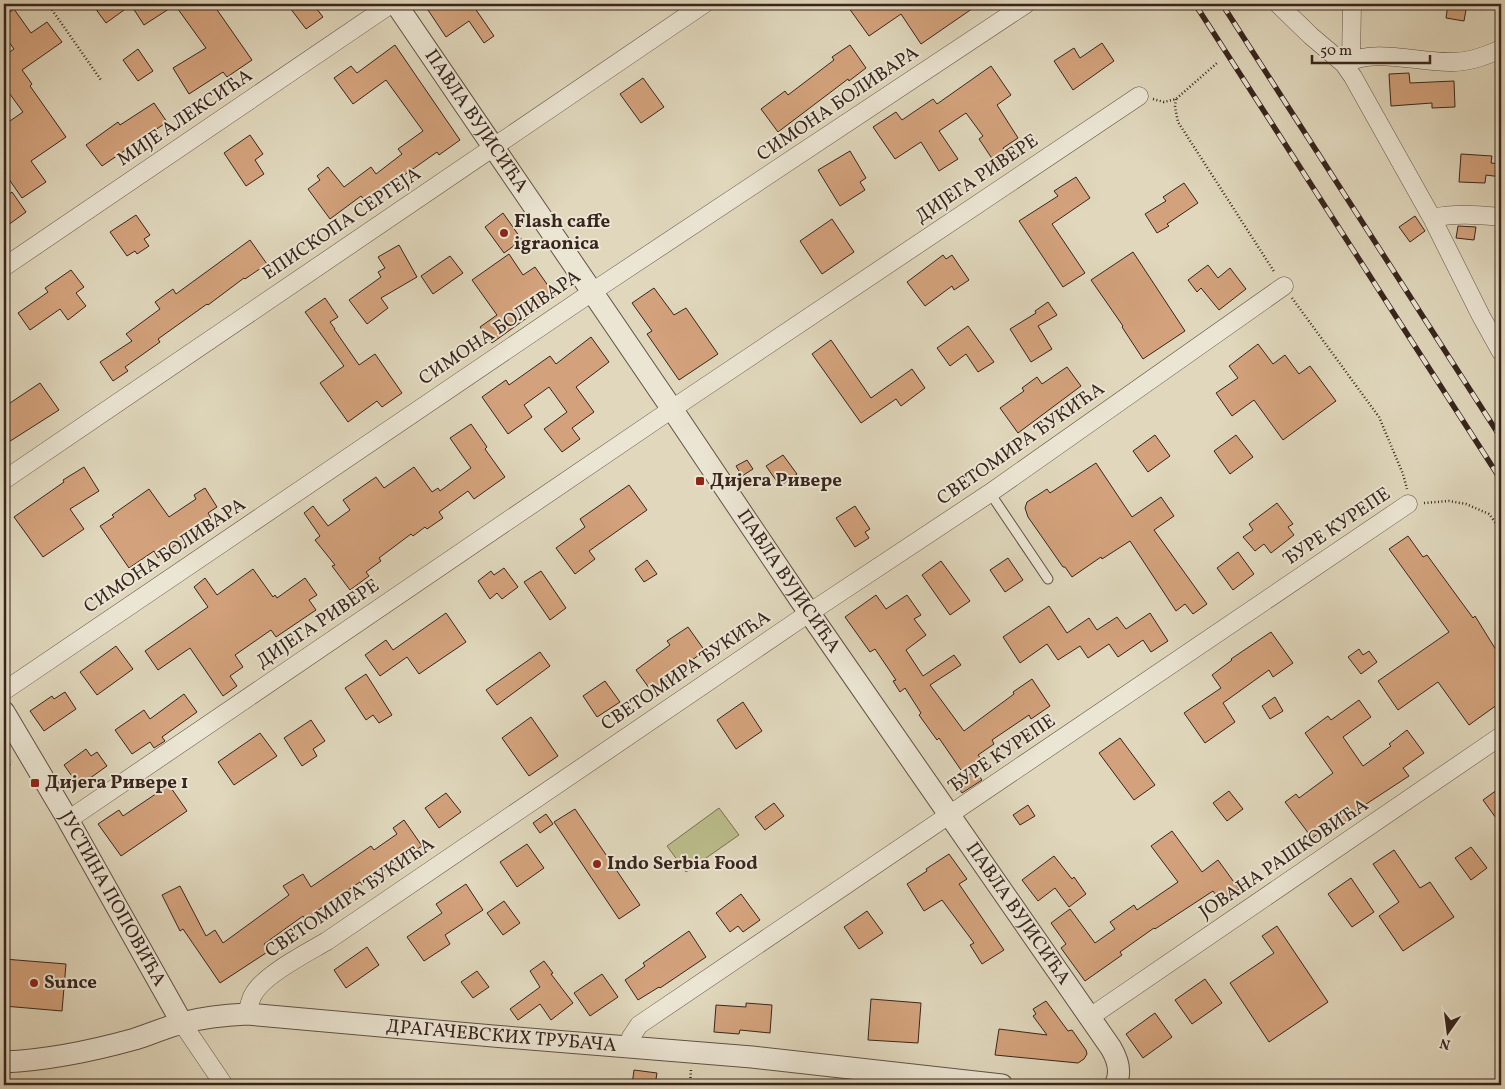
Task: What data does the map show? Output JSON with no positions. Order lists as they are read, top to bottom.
{
  "streets": {
    "street": [
      "СИМОНА БОЛИВАРА",
      "МИЈЕ АЛЕКСИЋА",
      "ПАВЛА ВУЈИСИЋА",
      "ДИЈЕГА РИВЕРЕ",
      "ЕПИСКОПА СЕРГЕЈА",
      "СВЕТОМИРА ЂУКИЋА",
      "ЂУРЕ КУРЕПЕ",
      "ЈОВАНА РАШКОВИЋА",
      "ЈУСТИНА ПОПОВИЋА",
      "ДРАГАЧЕВСКИХ ТРУБАЧА"
    ]
  },
  "crossings": [
    ["СИМОНА БОЛИВАРА", "ПАВЛА ВУЈИСИЋА"],
    ["ПАВЛА ВУЈИСИЋА", "ДИЈЕГА РИВЕРЕ"],
    ["ПАВЛА ВУЈИСИЋА", "ЕПИСКОПА СЕРГЕЈА"],
    ["ПАВЛА ВУЈИСИЋА", "СВЕТОМИРА ЂУКИЋА"],
    ["ПАВЛА ВУЈИСИЋА", "ЂУРЕ КУРЕПЕ"],
    ["ПАВЛА ВУЈИСИЋА", "ЈОВАНА РАШКОВИЋА"],
    ["ДИЈЕГА РИВЕРЕ", "ЈУСТИНА ПОПОВИЋА"],
    ["СВЕТОМИРА ЂУКИЋА", "ДРАГАЧЕВСКИХ ТРУБАЧА"],
    ["ЂУРЕ КУРЕПЕ", "ДРАГАЧЕВСКИХ ТРУБАЧА"],
    ["ЈУСТИНА ПОПОВИЋА", "ДРАГАЧЕВСКИХ ТРУБАЧА"]
  ],
  "places": {
    "other": ["Flash caffe igraonica", "Indo Serbia Food", "Sunce"],
    "transit": ["Дијега Ривере", "Дијега Ривере 1"]
  },
  "scale_bar": "50 m",
  "north": "bottom"
}
